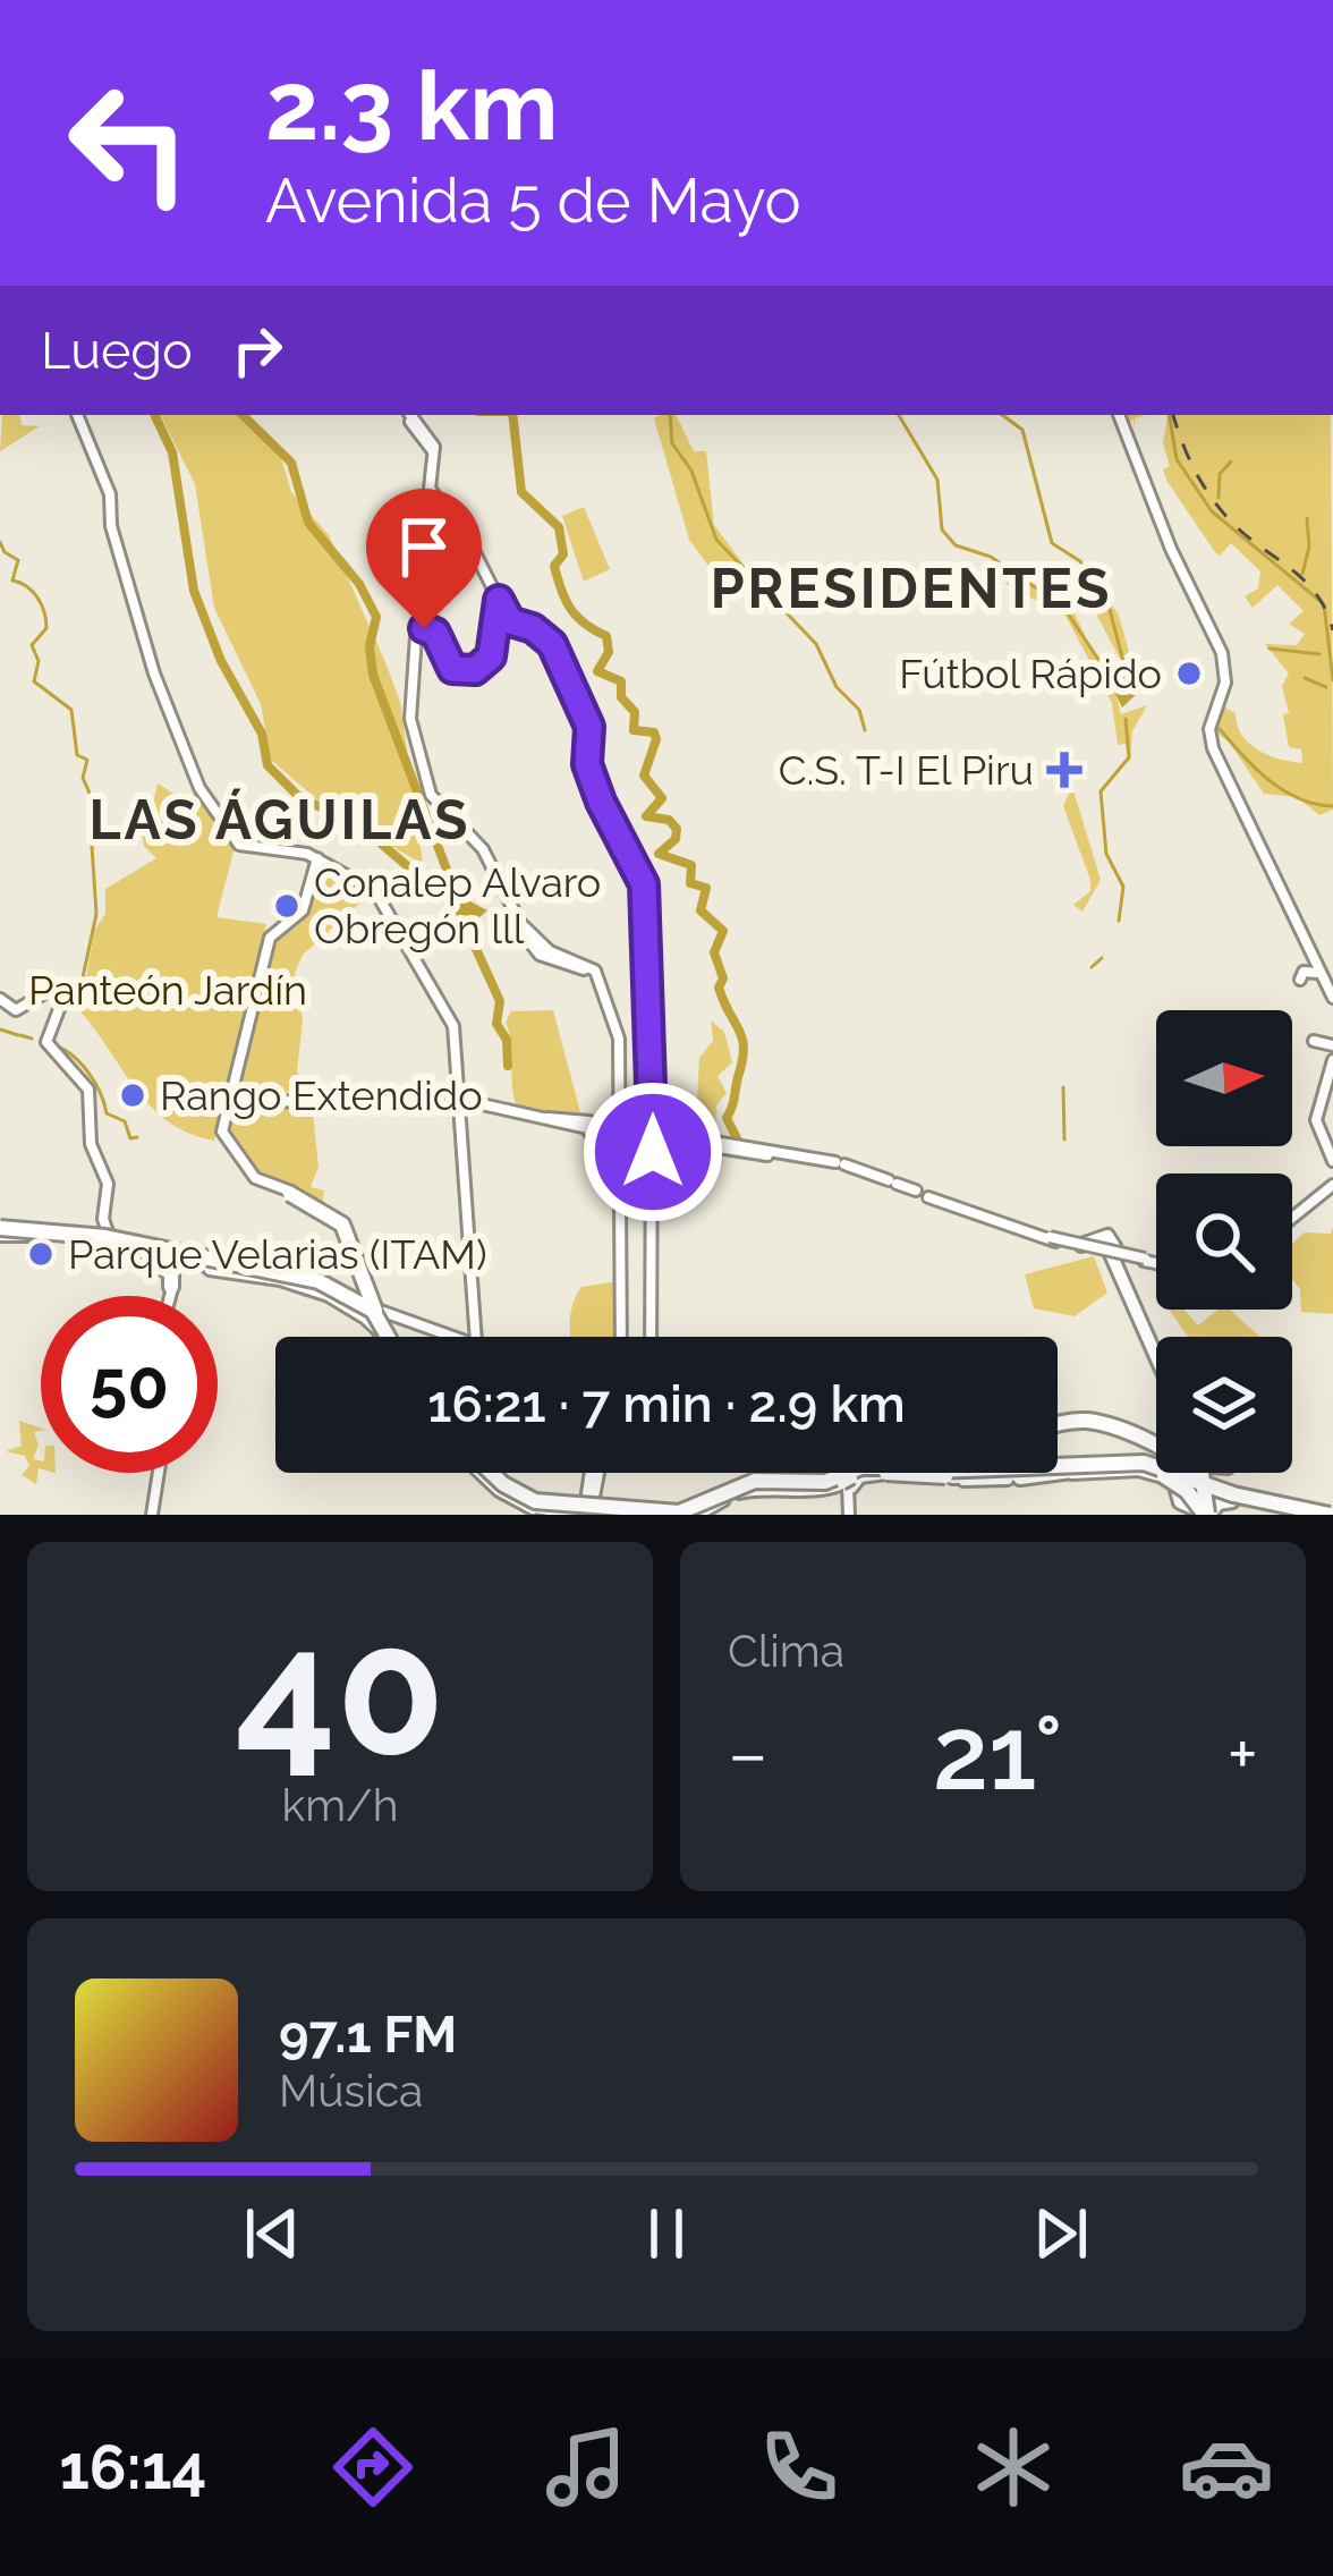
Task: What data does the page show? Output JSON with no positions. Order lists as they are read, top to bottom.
{
  "districts": ["PRESIDENTES", "LAS ÁGUILAS"],
  "parks": ["Panteón Jardín"],
  "places": {
    "other": [
      "Fútbol Rápido",
      "Conalep Alvaro Obregón lll",
      "Rango Extendido",
      "Parque Velarias (ITAM)"
    ],
    "health": ["C.S. T-I El Piru"]
  },
  "north": "right",
  "page": {
    "turn": ["2.3 km", "Avenida 5 de Mayo"],
    "then": "Luego",
    "limit": "50",
    "trip": "16:21 · 7 min · 2.9 km",
    "tile": [
      ["40", "km/h"],
      "Clima"
    ],
    "heat": ["−", "21°", "+"],
    "song": ["97.1 FM", "Música"],
    "tabs": "16:14"
  }
}
